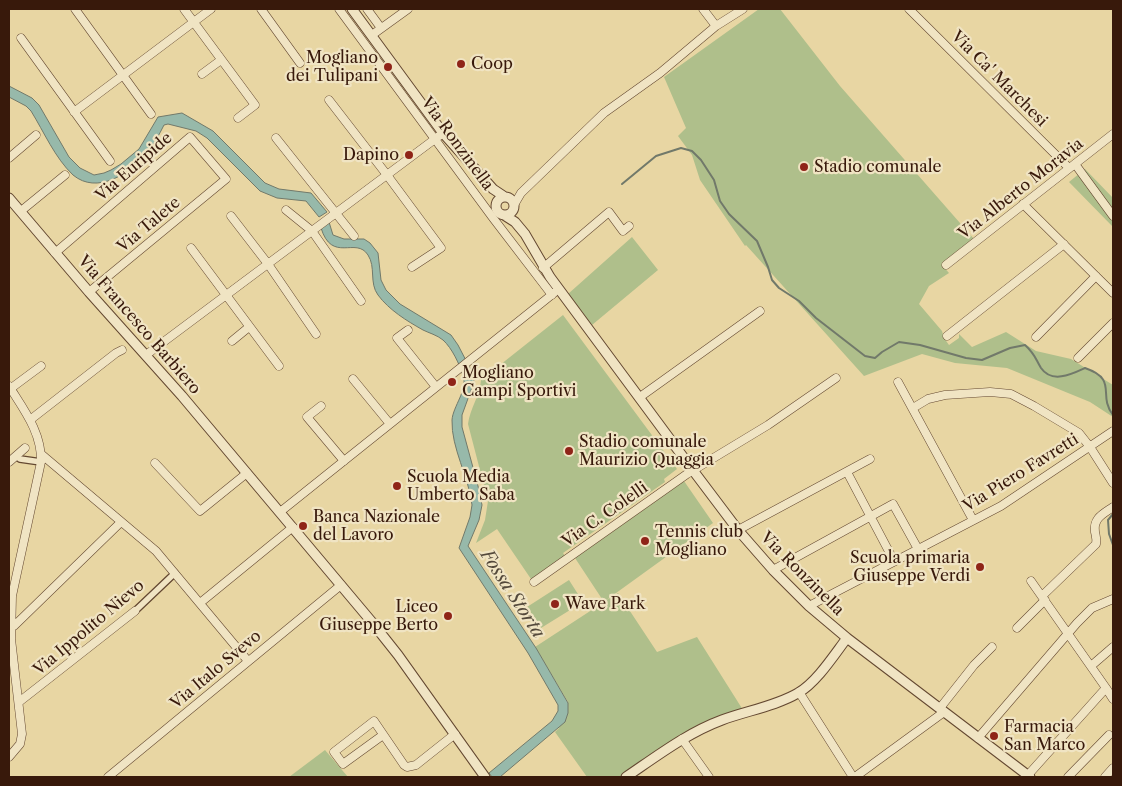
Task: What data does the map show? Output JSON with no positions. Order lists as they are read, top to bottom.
{
  "streets": {
    "street": [
      "Via Ca' Marchesi",
      "Via Ronzinella",
      "Via Euripide",
      "Via Alberto Moravia",
      "Via Talete",
      "Via Francesco Barbiero",
      "Via Piero Favretti",
      "Via C. Colelli",
      "Via Ippolito Nievo",
      "Via Italo Svevo"
    ]
  },
  "crossings": [
    ["Via Ca' Marchesi", "Via Alberto Moravia"],
    ["Via Ronzinella", "Via Piero Favretti"],
    ["Via Ronzinella", "Via C. Colelli"],
    ["Via Euripide", "Via Talete"],
    ["Via Euripide", "Via Francesco Barbiero"],
    ["Via Talete", "Via Francesco Barbiero"],
    ["Via Francesco Barbiero", "Via Italo Svevo"]
  ],
  "water": ["Fossa Storta"],
  "places": [
    "Coop",
    "Mogliano dei Tulipani",
    "Dapino",
    "Stadio comunale",
    "Mogliano Campi Sportivi",
    "Stadio comunale Maurizio Quaggia",
    "Scuola Media Umberto Saba",
    "Banca Nazionale del Lavoro",
    "Tennis club Mogliano",
    "Scuola primaria Giuseppe Verdi",
    "Wave Park",
    "Liceo Giuseppe Berto",
    "Farmacia San Marco"
  ]
}
